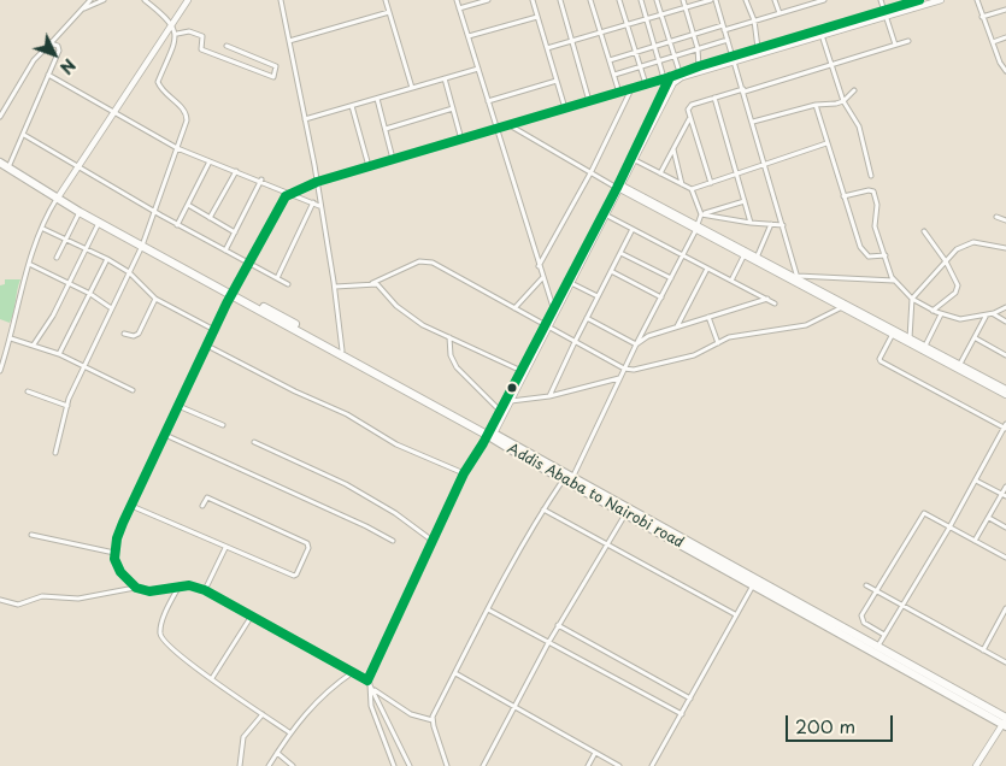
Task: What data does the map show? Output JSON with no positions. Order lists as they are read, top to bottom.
{
  "streets": {
    "highway": ["Addis Ababa to Nairobi road"]
  },
  "scale_bar": "200 m",
  "north": "bottom right"
}
